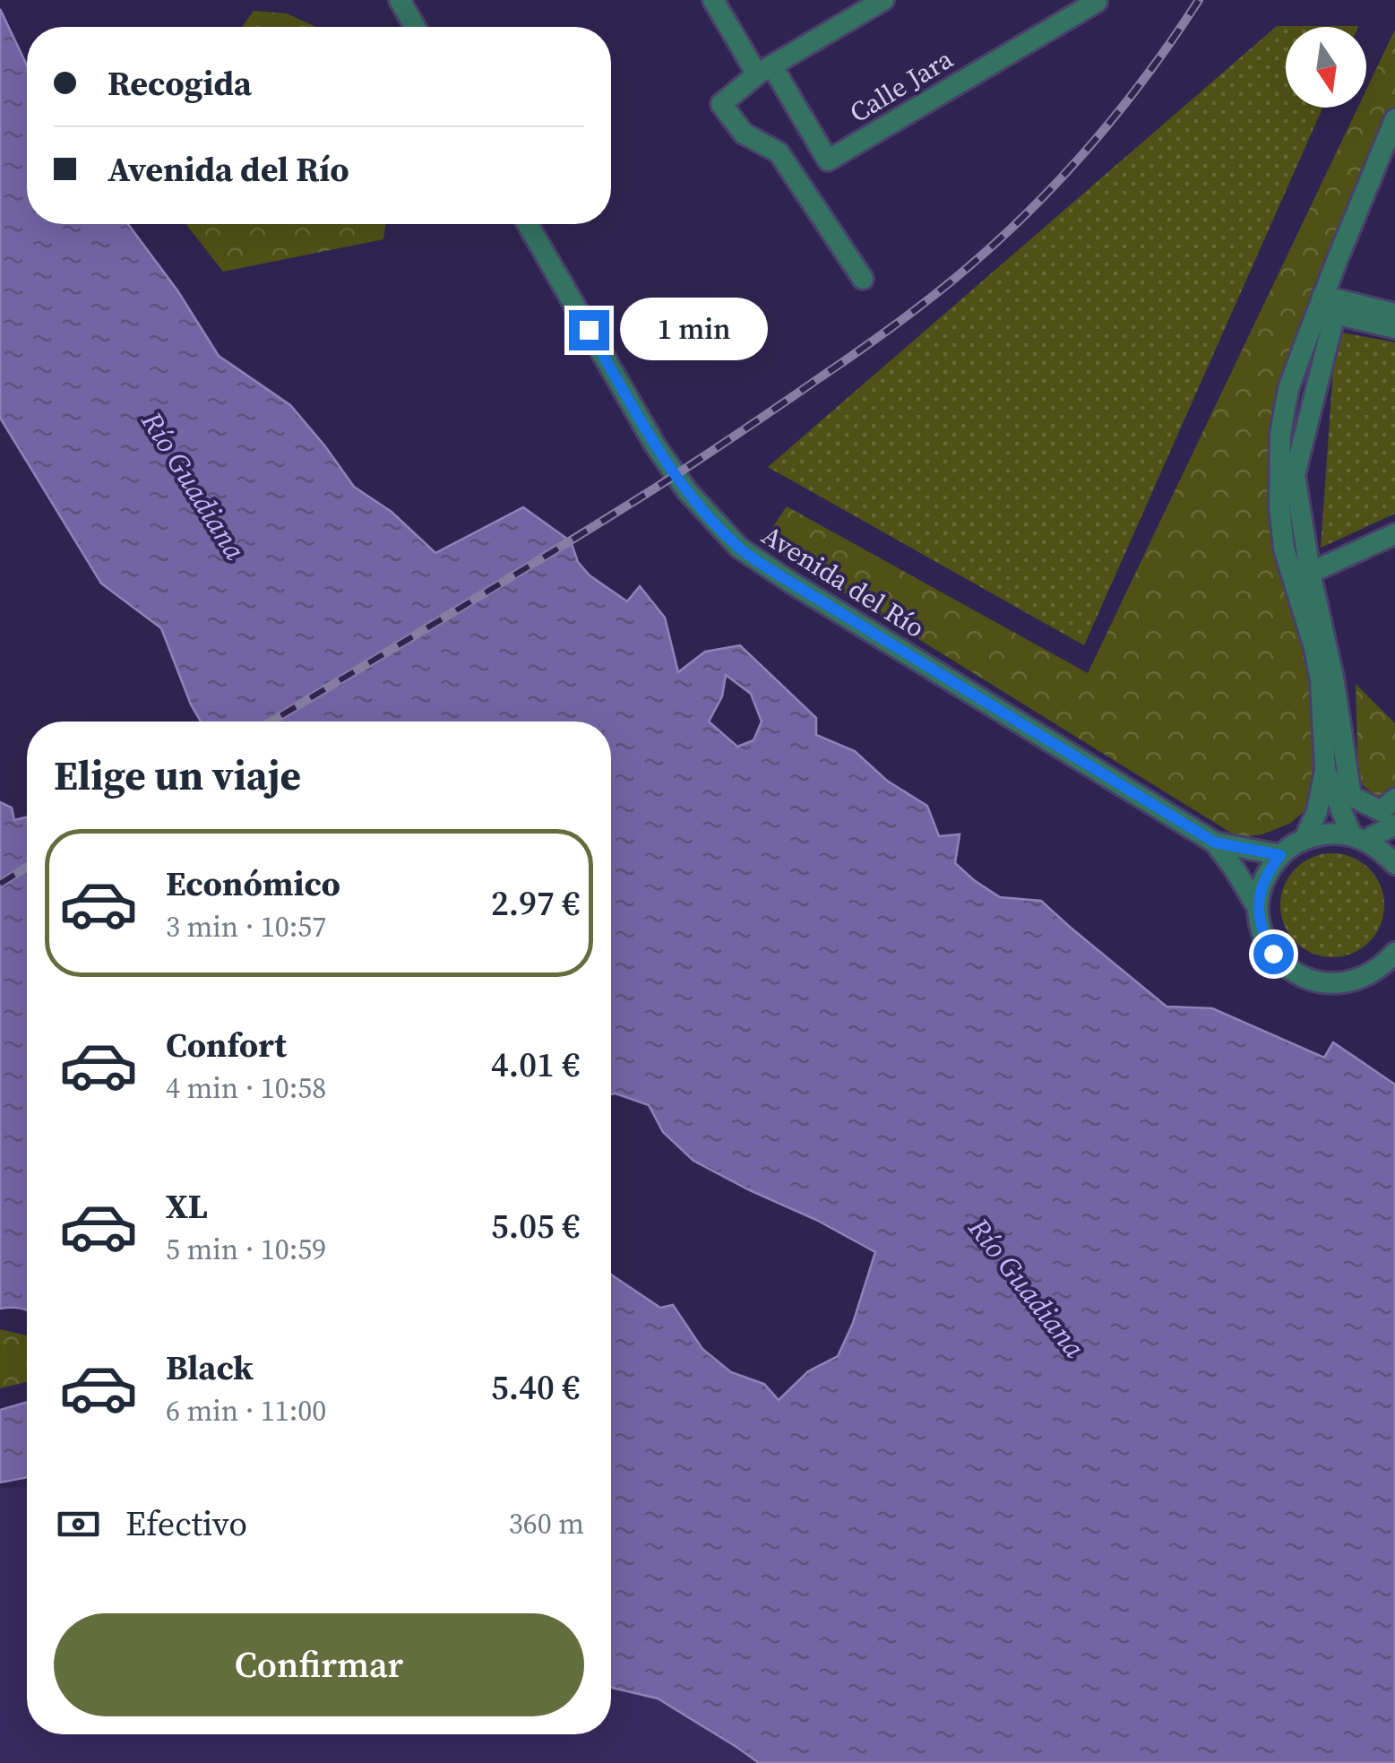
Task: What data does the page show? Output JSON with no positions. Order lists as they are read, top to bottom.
{
  "streets": {
    "street": ["Calle Jara", "Avenida del Río"]
  },
  "water": ["Río Guadiana"],
  "north": "bottom",
  "page": {
    "banner": ["Recogida", "Avenida del Río"],
    "bubble": "1 min",
    "heading": "Elige un viaje",
    "list": [
      {
        "name": "Económico",
        "note": "3 min · 10:57",
        "value": "2.97 €"
      },
      {
        "name": "Confort",
        "note": "4 min · 10:58",
        "value": "4.01 €"
      },
      {
        "name": "XL",
        "note": "5 min · 10:59",
        "value": "5.05 €"
      },
      {
        "name": "Black",
        "note": "6 min · 11:00",
        "value": "5.40 €"
      }
    ],
    "pay": ["Efectivo", "360 m"],
    "buttons": "Confirmar"
  }
}
